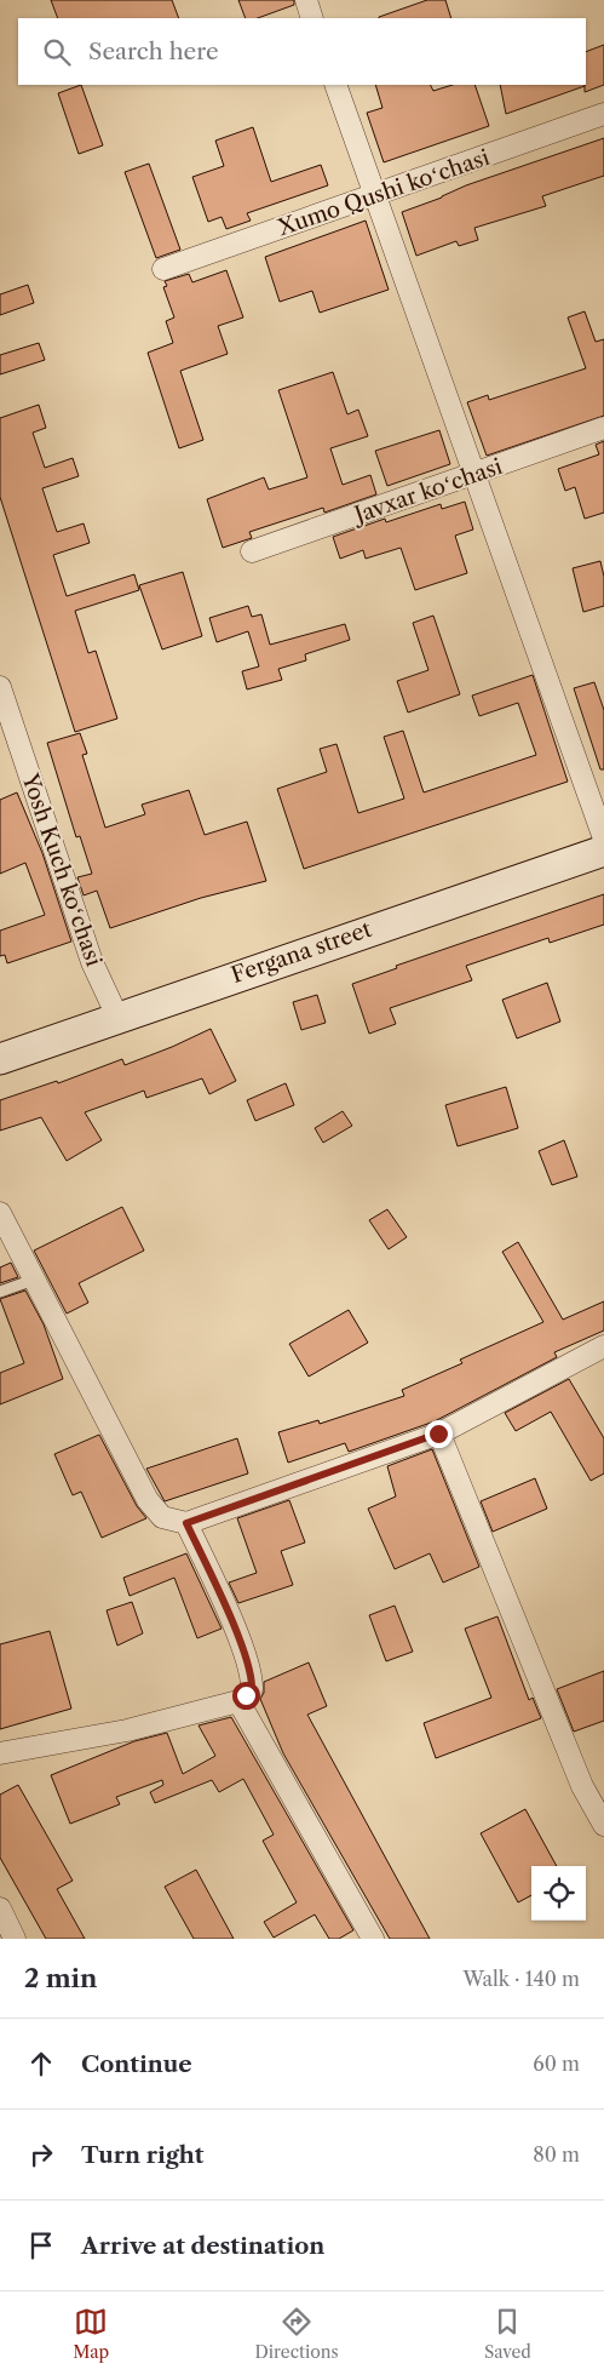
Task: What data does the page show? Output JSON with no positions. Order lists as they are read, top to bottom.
{
  "streets": {
    "street": [
      "Xumo Qushi koʻchasi",
      "Javxar koʻchasi",
      "Yosh Kuch koʻchasi",
      "Fergana street"
    ]
  },
  "crossings": [
    ["Yosh Kuch koʻchasi", "Fergana street"]
  ],
  "page": {
    "search": "Search here",
    "heading": ["2 min", "Walk · 140 m"],
    "list": [
      ["Continue", "60 m"],
      ["Turn right", "80 m"],
      "Arrive at destination"
    ],
    "nav": ["Map", "Directions", "Saved"]
  }
}
